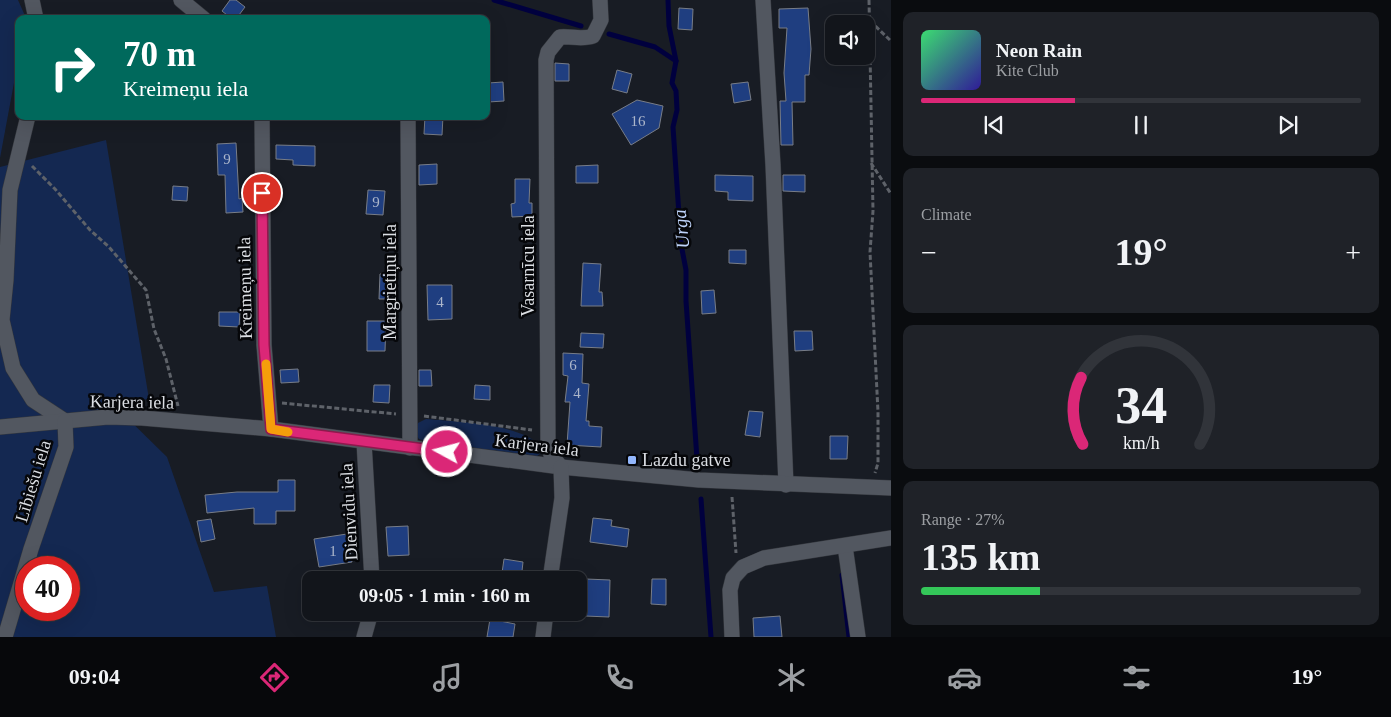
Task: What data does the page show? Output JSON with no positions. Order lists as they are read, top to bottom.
{
  "streets": {
    "street": [
      "Vasarnīcu iela",
      "Margrietiņu iela",
      "Kreimeņu iela",
      "Karjera iela",
      "Lībiešu iela",
      "Dienvidu iela"
    ]
  },
  "crossings": [
    ["Vasarnīcu iela", "Karjera iela"],
    ["Margrietiņu iela", "Karjera iela"],
    ["Kreimeņu iela", "Karjera iela"],
    ["Karjera iela", "Lībiešu iela"],
    ["Karjera iela", "Dienvidu iela"]
  ],
  "water": ["Urga"],
  "places": {
    "transit": ["Lazdu gatve"]
  },
  "house_numbers": [
    "16",
    "9",
    "9",
    "4",
    "6",
    "4",
    "1"
  ],
  "page": {
    "turn": ["70 m", "Kreimeņu iela"],
    "song": ["Neon Rain", "Kite Club"],
    "tile": [
      "Climate",
      ["Range · 27%", "135 km"]
    ],
    "heat": ["−", "19°", "+"],
    "limit": "40",
    "trip": "09:05 · 1 min · 160 m",
    "tabs": ["09:04", "19°"],
    "gauge": ["34", "km/h"]
  }
}
